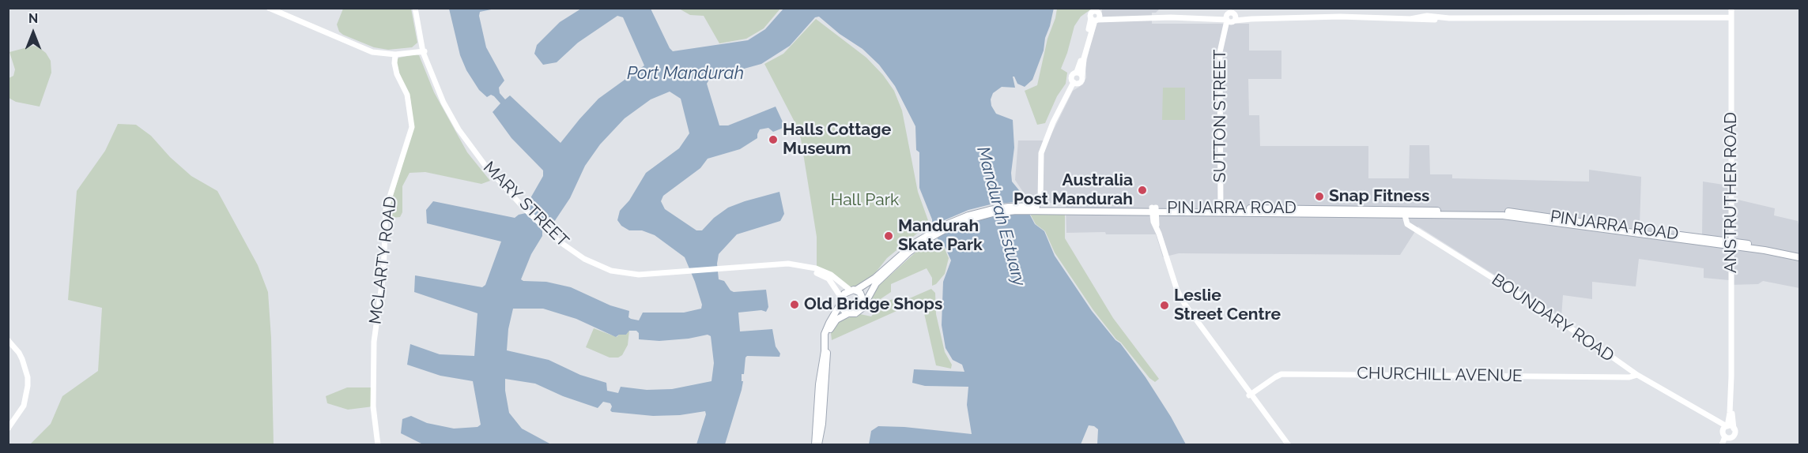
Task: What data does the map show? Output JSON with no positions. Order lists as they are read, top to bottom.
{
  "streets": {
    "main road": ["PINJARRA ROAD"],
    "street": [
      "SUTTON STREET",
      "ANSTRUTHER ROAD",
      "MARY STREET",
      "MCLARTY ROAD",
      "BOUNDARY ROAD",
      "CHURCHILL AVENUE"
    ]
  },
  "crossings": [
    ["SUTTON STREET", "PINJARRA ROAD"],
    ["ANSTRUTHER ROAD", "PINJARRA ROAD"],
    ["ANSTRUTHER ROAD", "BOUNDARY ROAD"],
    ["MARY STREET", "PINJARRA ROAD"],
    ["PINJARRA ROAD", "BOUNDARY ROAD"],
    ["BOUNDARY ROAD", "CHURCHILL AVENUE"]
  ],
  "water": ["Port Mandurah", "Mandurah Estuary"],
  "parks": ["Hall Park"],
  "places": [
    "Halls Cottage Museum",
    "Australia Post Mandurah",
    "Snap Fitness",
    "Mandurah Skate Park",
    "Old Bridge Shops",
    "Leslie Street Centre"
  ],
  "north": "top"
}
